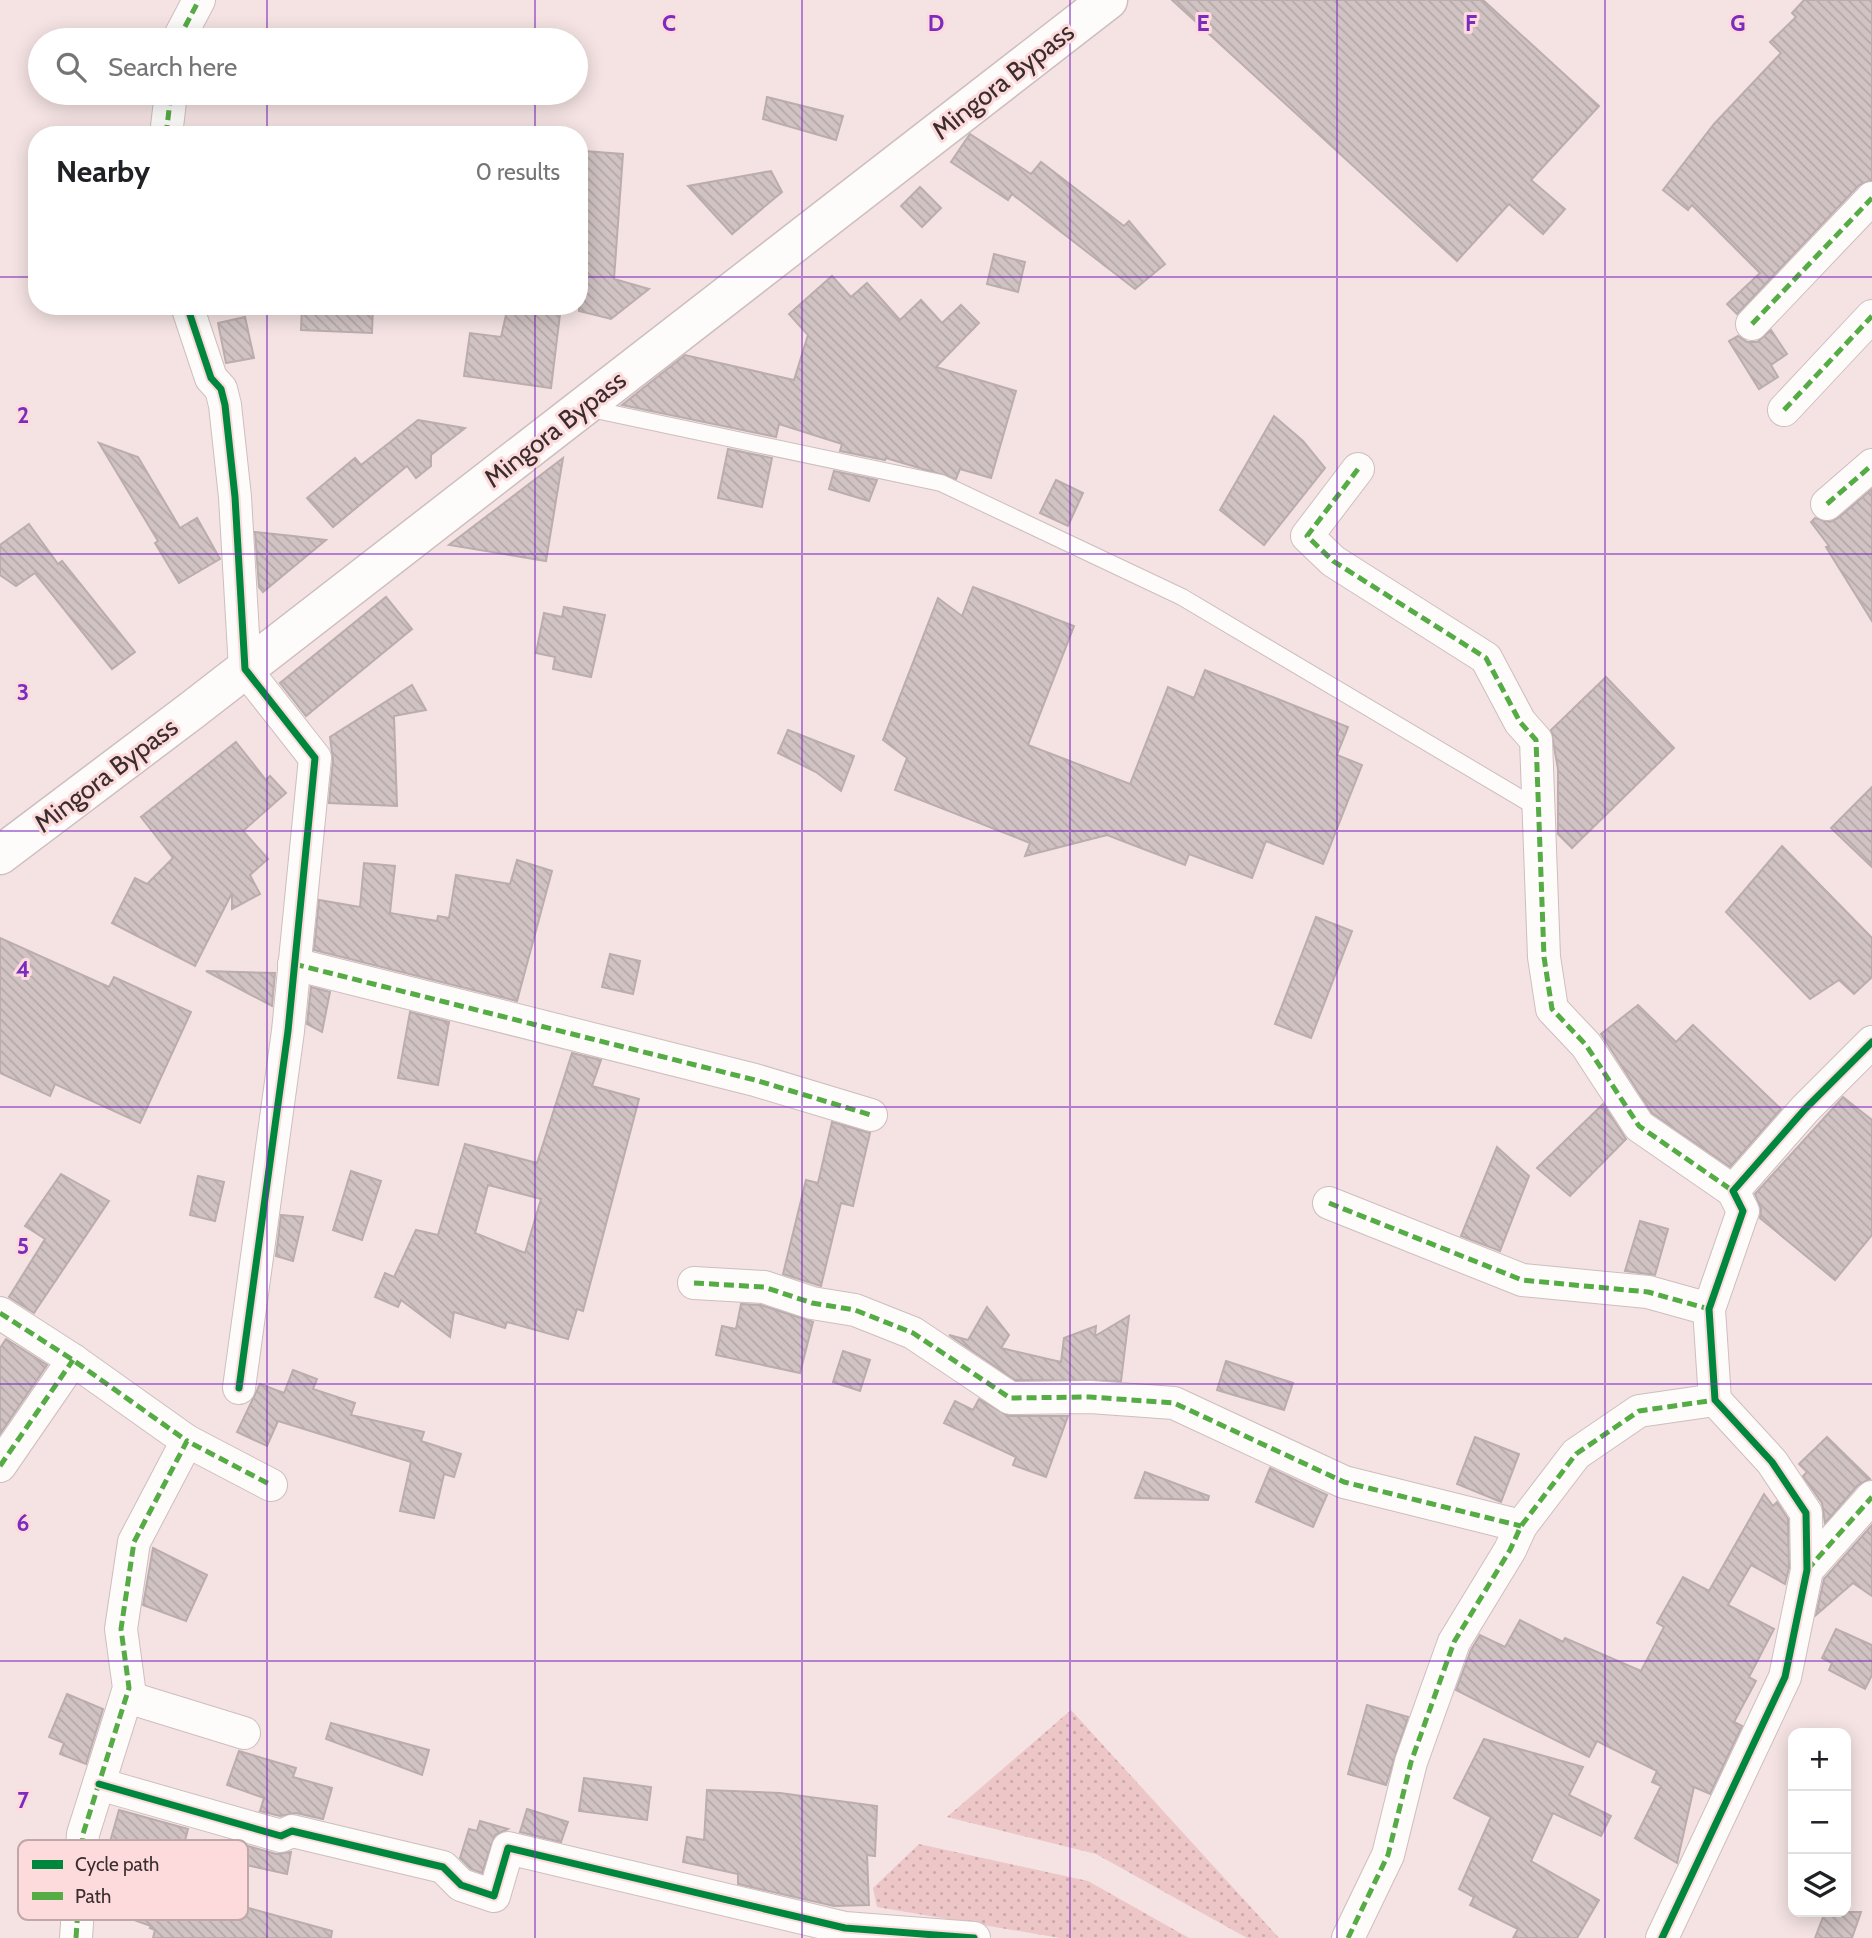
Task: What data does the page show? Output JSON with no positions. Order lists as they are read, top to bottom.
{
  "streets": {
    "highway": ["Mingora Bypass"]
  },
  "legend": ["Cycle path", "Path"],
  "page": {
    "search": "Search here",
    "heading": ["Nearby", "0 results"],
    "map_buttons": ["+", "−"]
  },
  "grid": {
    "columns": [
      "C",
      "D",
      "E",
      "F",
      "G"
    ],
    "rows": [
      "2",
      "3",
      "4",
      "5",
      "6",
      "7"
    ]
  }
}
